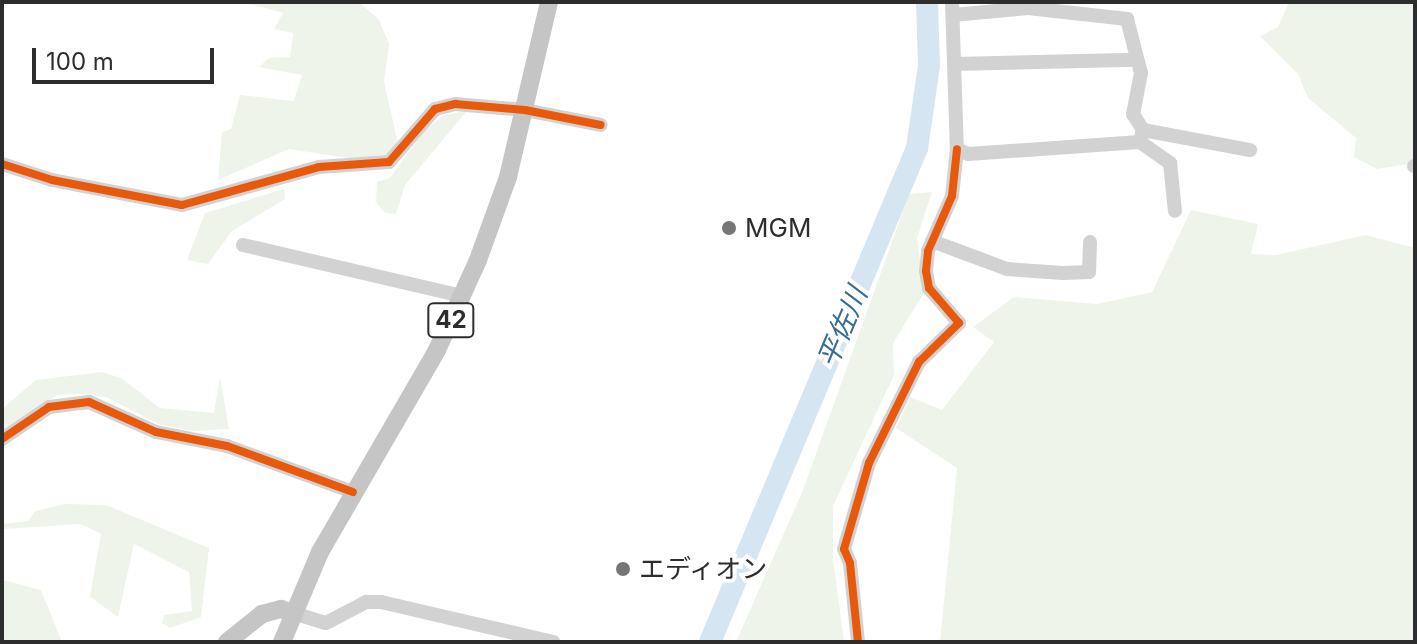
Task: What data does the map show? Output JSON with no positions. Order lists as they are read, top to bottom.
{
  "streets": {
    "main road": ["42"]
  },
  "water": ["平佐川"],
  "places": ["MGM", "エディオン"],
  "scale_bar": "100 m"
}
